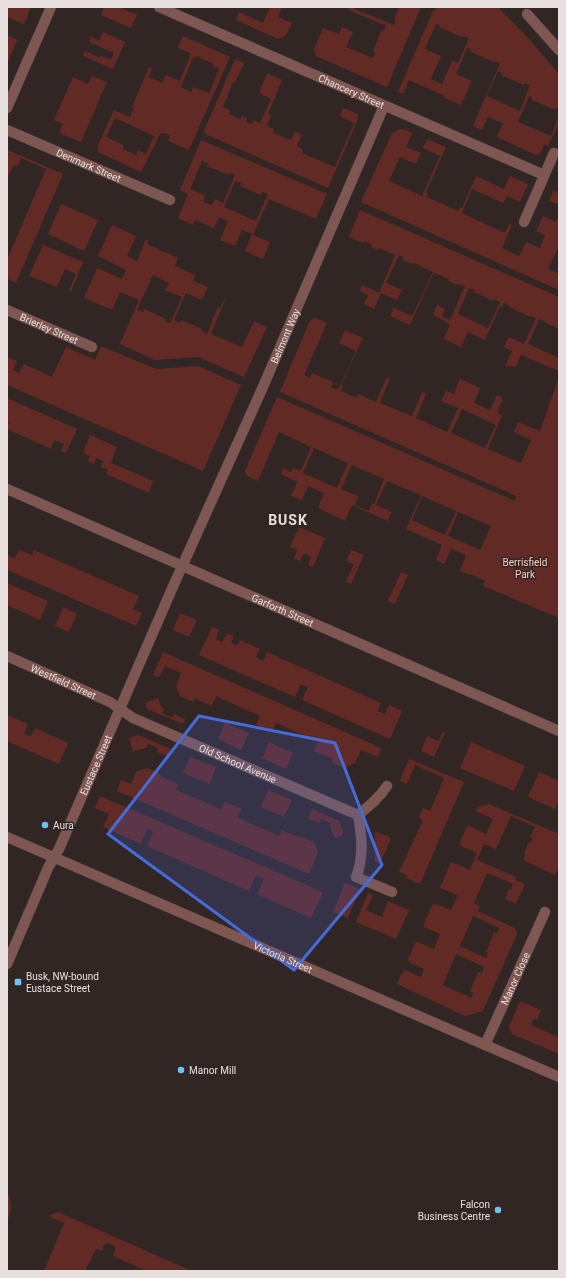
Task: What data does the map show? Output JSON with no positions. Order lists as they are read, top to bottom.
{
  "streets": {
    "street": [
      "Chancery Street",
      "Denmark Street",
      "Brierley Street",
      "Belmont Way",
      "Garforth Street",
      "Westfield Street",
      "Old School Avenue",
      "Eustace Street",
      "Victoria Street",
      "Manor Close"
    ]
  },
  "crossings": [
    ["Chancery Street", "Belmont Way"],
    ["Belmont Way", "Garforth Street"],
    ["Belmont Way", "Eustace Street"],
    ["Garforth Street", "Eustace Street"],
    ["Westfield Street", "Old School Avenue"],
    ["Westfield Street", "Eustace Street"],
    ["Old School Avenue", "Eustace Street"],
    ["Eustace Street", "Victoria Street"],
    ["Victoria Street", "Manor Close"]
  ],
  "districts": ["BUSK"],
  "parks": ["Berrisfield Park"],
  "places": {
    "other": ["Aura", "Manor Mill", "Falcon Business Centre"],
    "transit": ["Busk, NW-bound Eustace Street"]
  }
}
